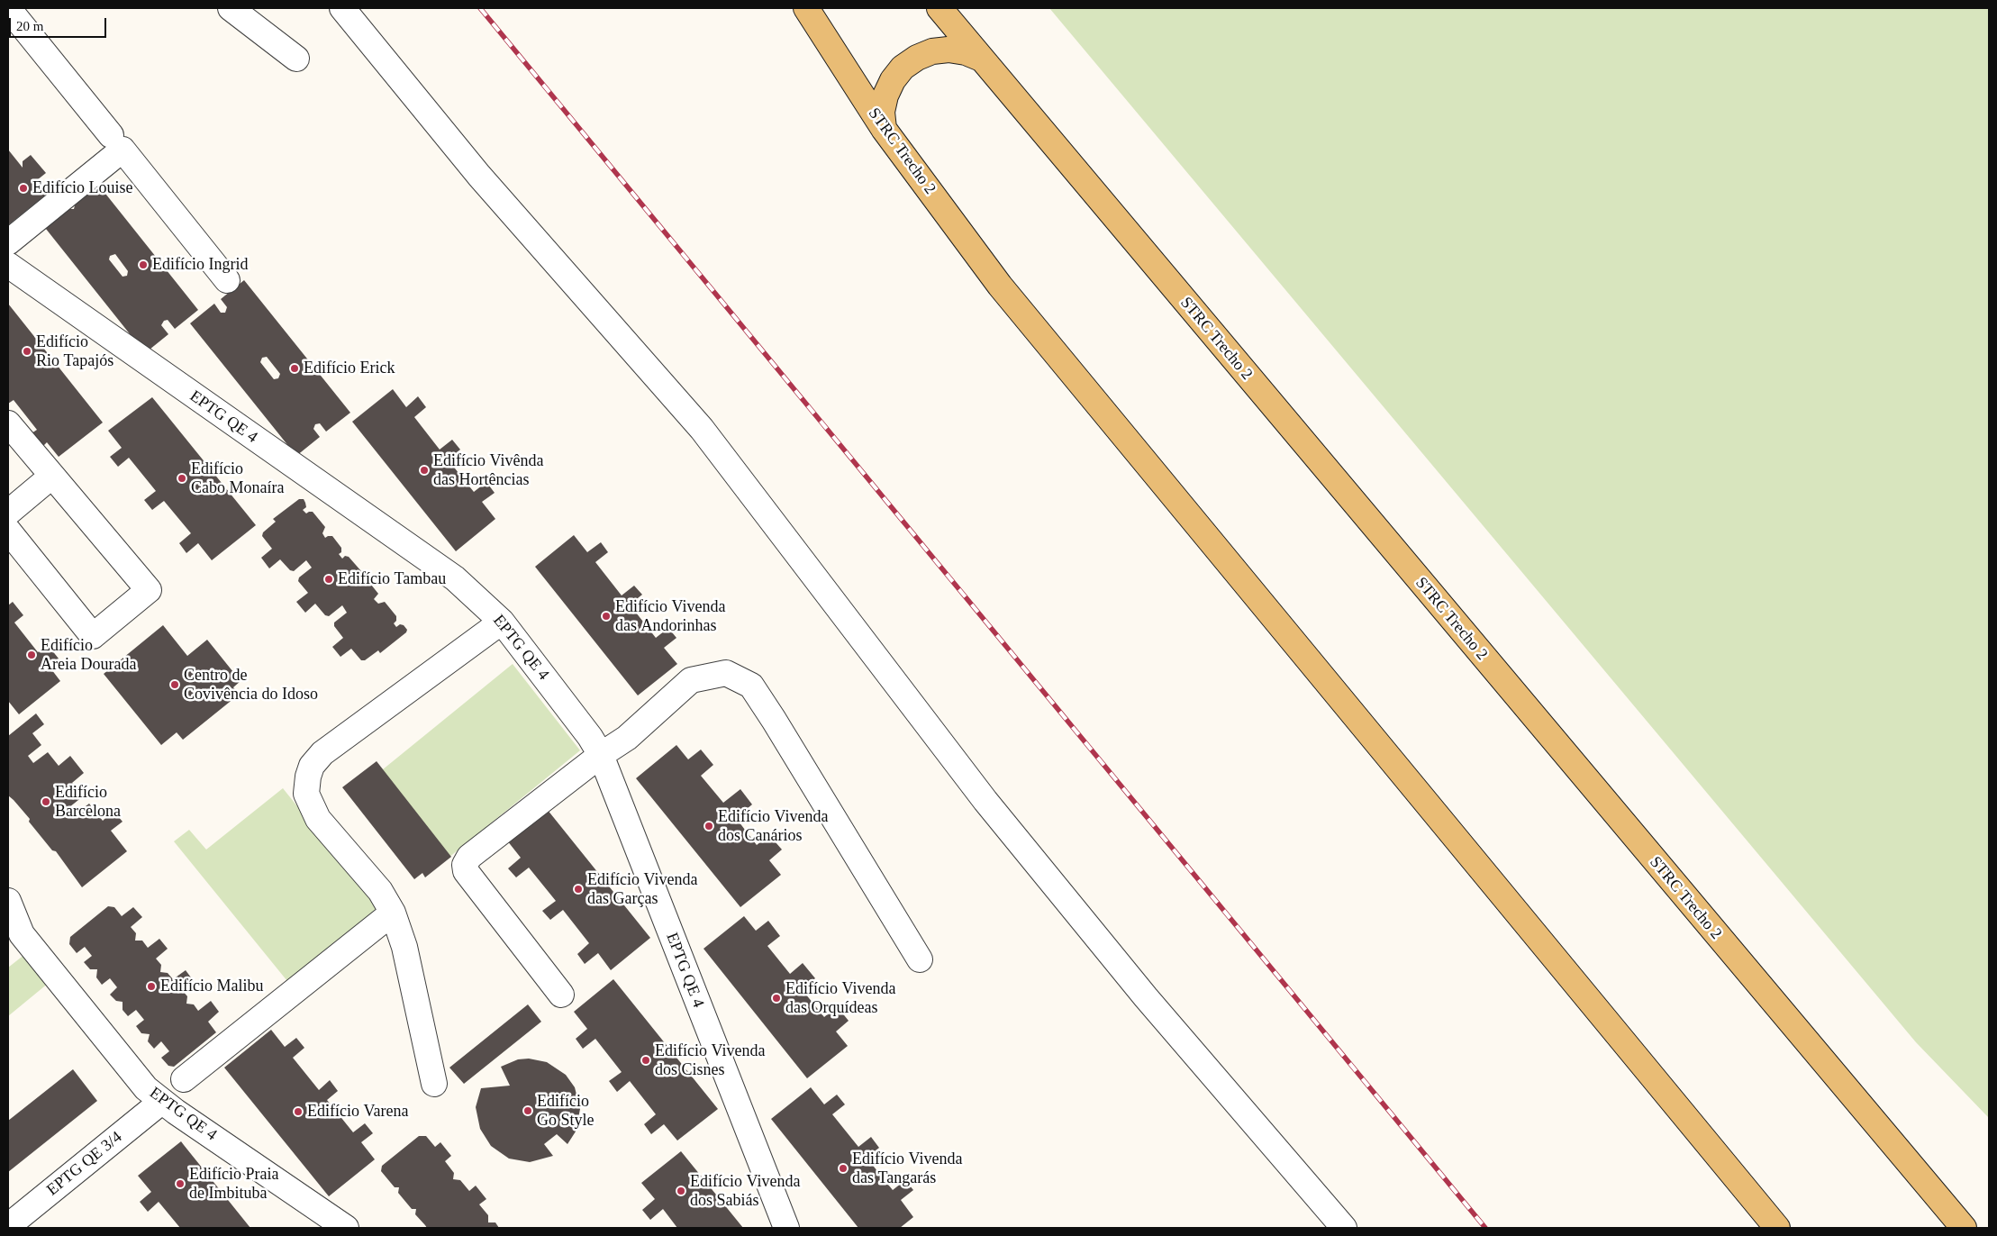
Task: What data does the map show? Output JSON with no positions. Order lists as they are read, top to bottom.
{
  "streets": {
    "main road": ["STRC Trecho 2"],
    "street": ["EPTG QE 4", "EPTG QE 3/4"]
  },
  "crossings": [
    ["EPTG QE 4", "EPTG QE 3/4"]
  ],
  "places": [
    "Edifício Louise",
    "Edifício Ingrid",
    "Edifício Rio Tapajós",
    "Edifício Erick",
    "Edifício Vivênda das Hortências",
    "Edifício Cabo Monaíra",
    "Edifício Tambau",
    "Edifício Vivenda das Andorinhas",
    "Edifício Areia Dourada",
    "Centro de Covivência do Idoso",
    "Edifício Barcelona",
    "Edifício Vivenda dos Canários",
    "Edifício Vivenda das Garças",
    "Edifício Malibu",
    "Edifício Vivenda das Orquídeas",
    "Edifício Vivenda dos Cisnes",
    "Edifício Go Style",
    "Edifício Varena",
    "Edifício Vivenda das Tangarás",
    "Edifício Praia de Imbituba",
    "Edifício Vivenda dos Sabiás"
  ],
  "scale_bar": "20 m"
}
